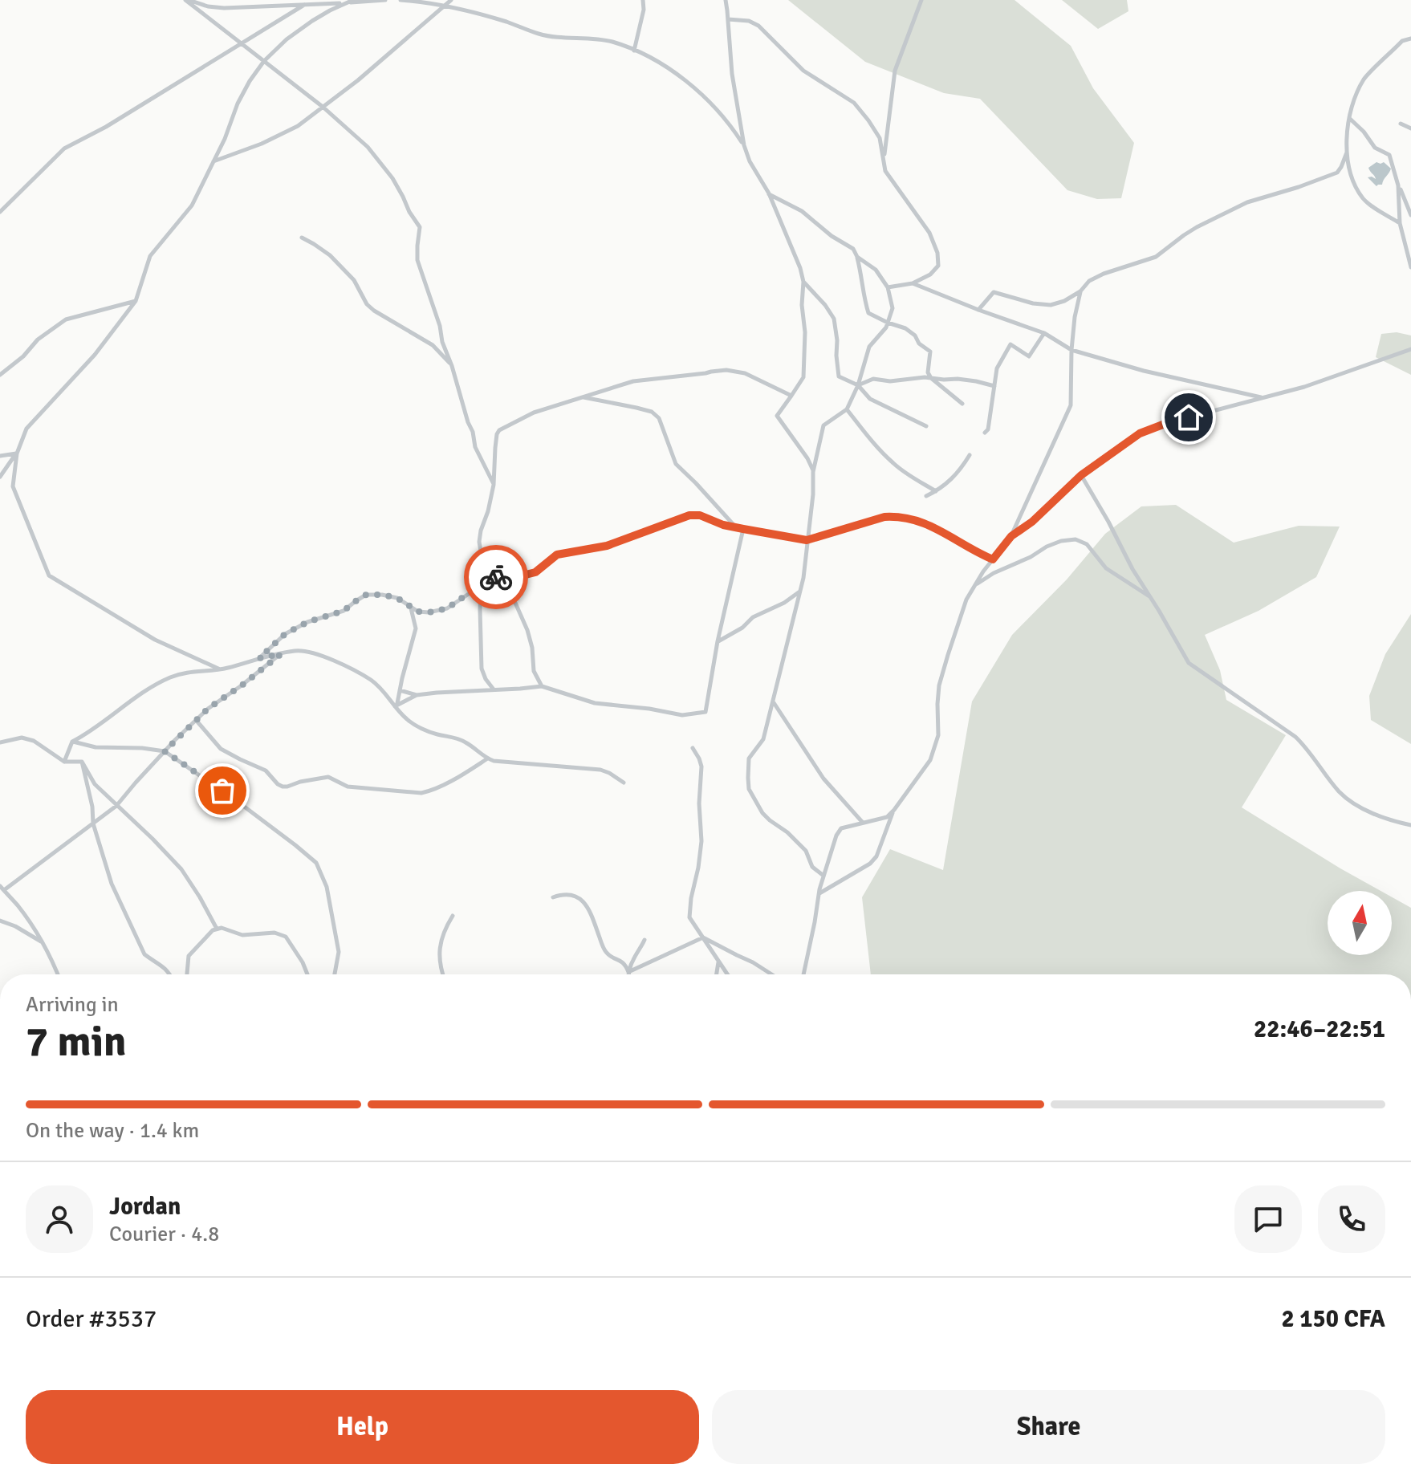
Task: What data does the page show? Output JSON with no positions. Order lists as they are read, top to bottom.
{
  "north": "top",
  "page": {
    "heading": ["7 min", "Arriving in", "22:46–22:51"],
    "panel": [
      "Jordan",
      "Courier · 4.8",
      "Order #3537",
      "2 150 CFA"
    ],
    "bar": "On the way · 1.4 km",
    "buttons": ["Help", "Share"]
  }
}
